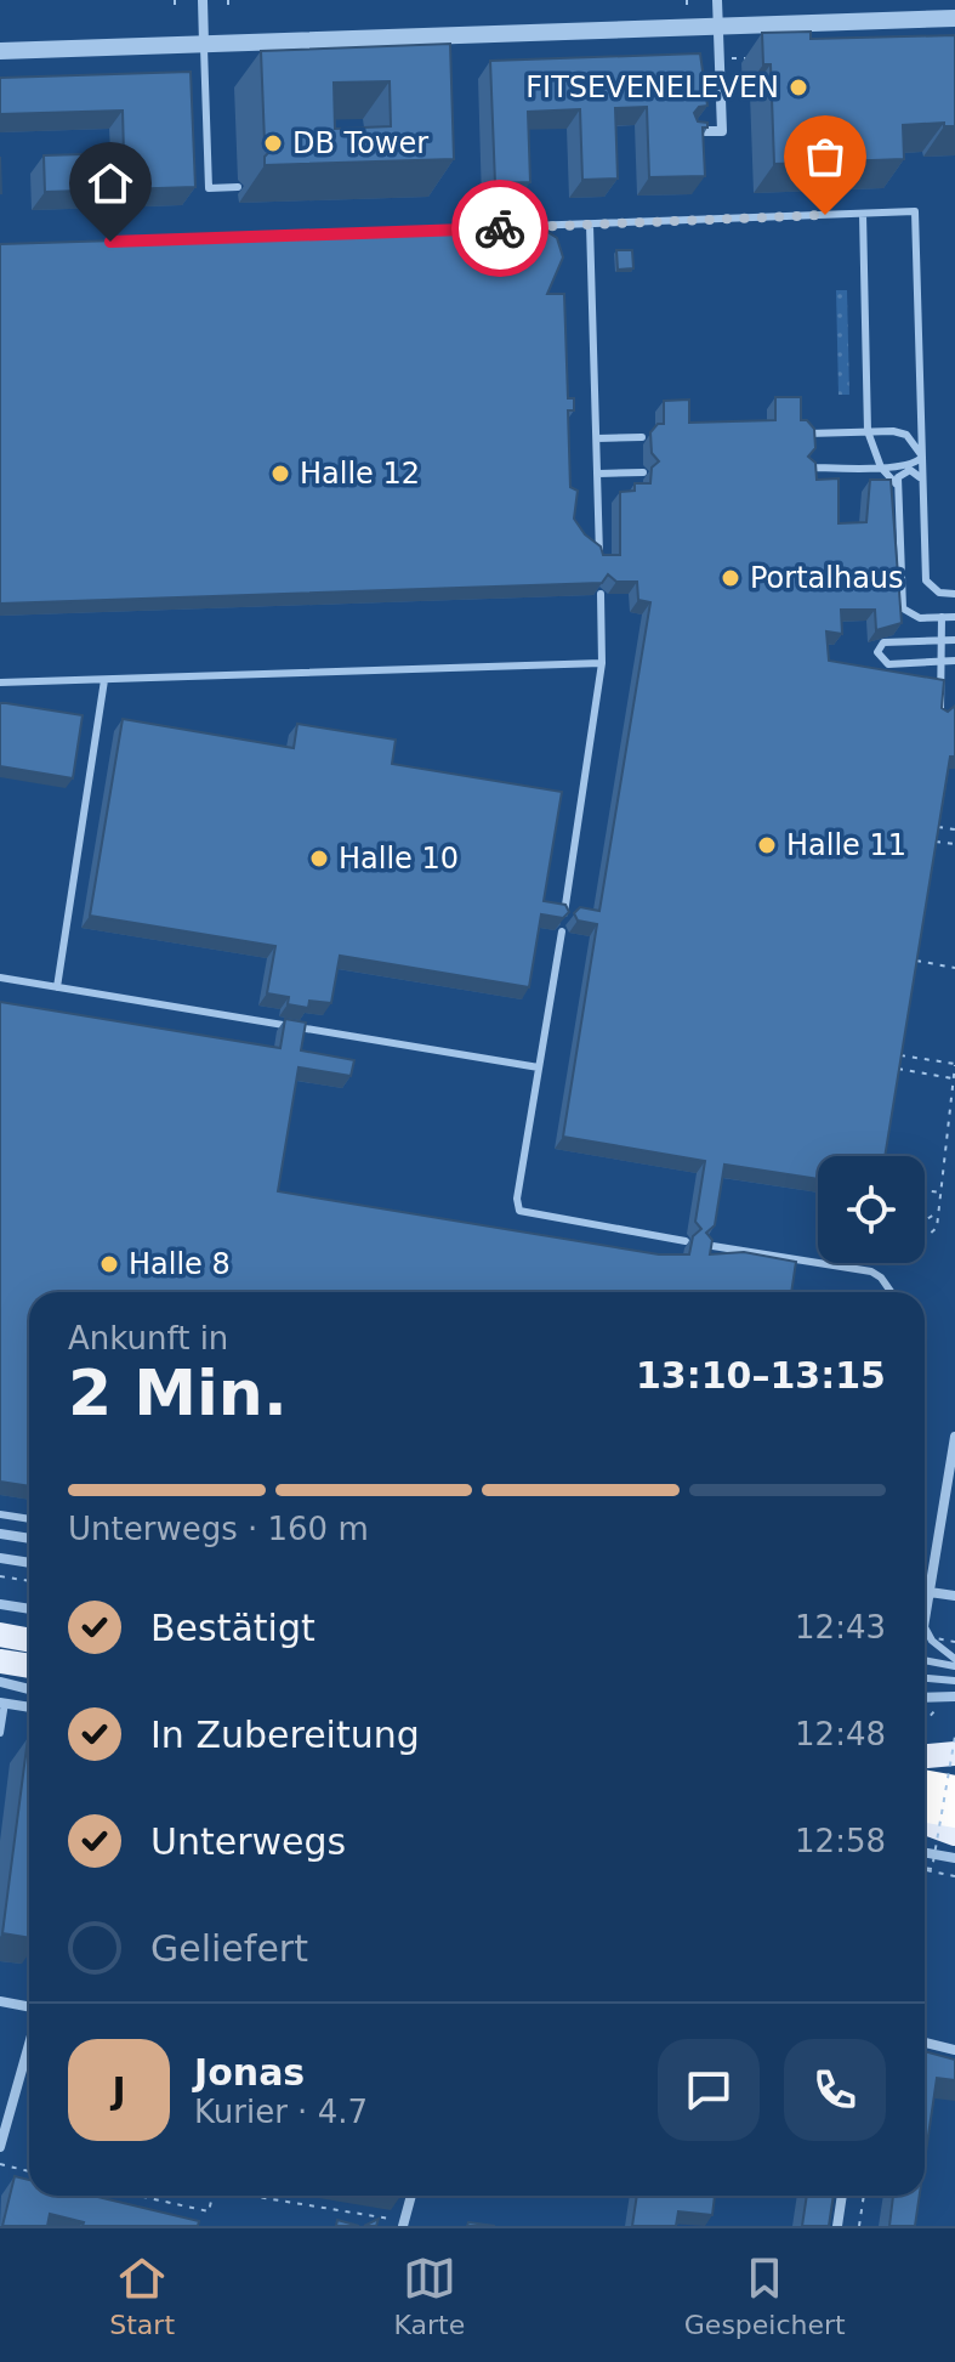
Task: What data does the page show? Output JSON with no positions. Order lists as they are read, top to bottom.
{
  "places": [
    "FITSEVENELEVEN",
    "DB Tower",
    "Halle 12",
    "Portalhaus",
    "Halle 11",
    "Halle 10",
    "Halle 8"
  ],
  "page": {
    "heading": ["2 Min.", "Ankunft in", "13:10–13:15"],
    "panel": ["Jonas", "Kurier · 4.7"],
    "bar": "Unterwegs · 160 m",
    "list": [
      ["Bestätigt", "12:43"],
      ["In Zubereitung", "12:48"],
      ["Unterwegs", "12:58"],
      "Geliefert"
    ],
    "round": "J",
    "tabs": ["Start", "Karte", "Gespeichert"]
  }
}
